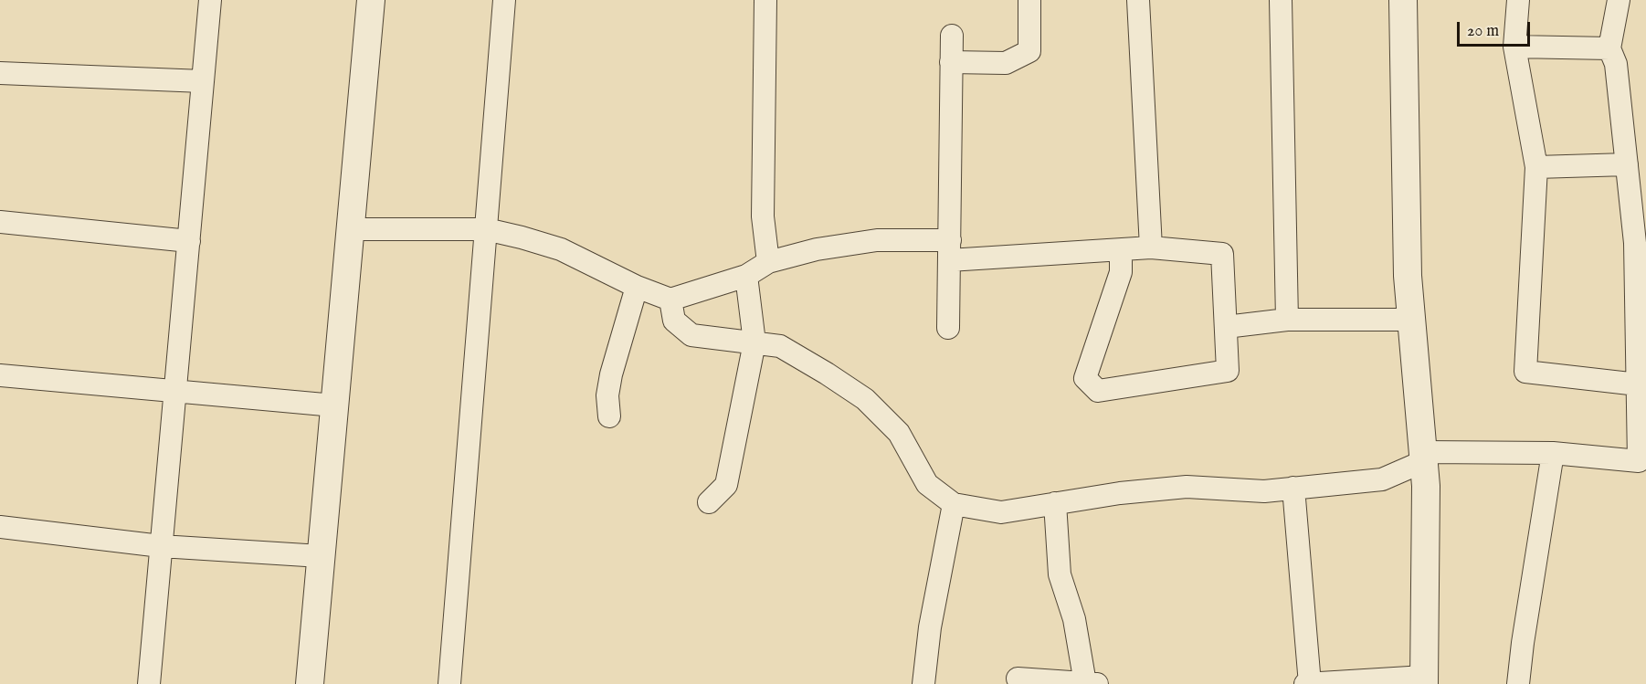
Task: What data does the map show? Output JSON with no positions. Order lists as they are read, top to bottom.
{
  "scale_bar": "20 m"
}
